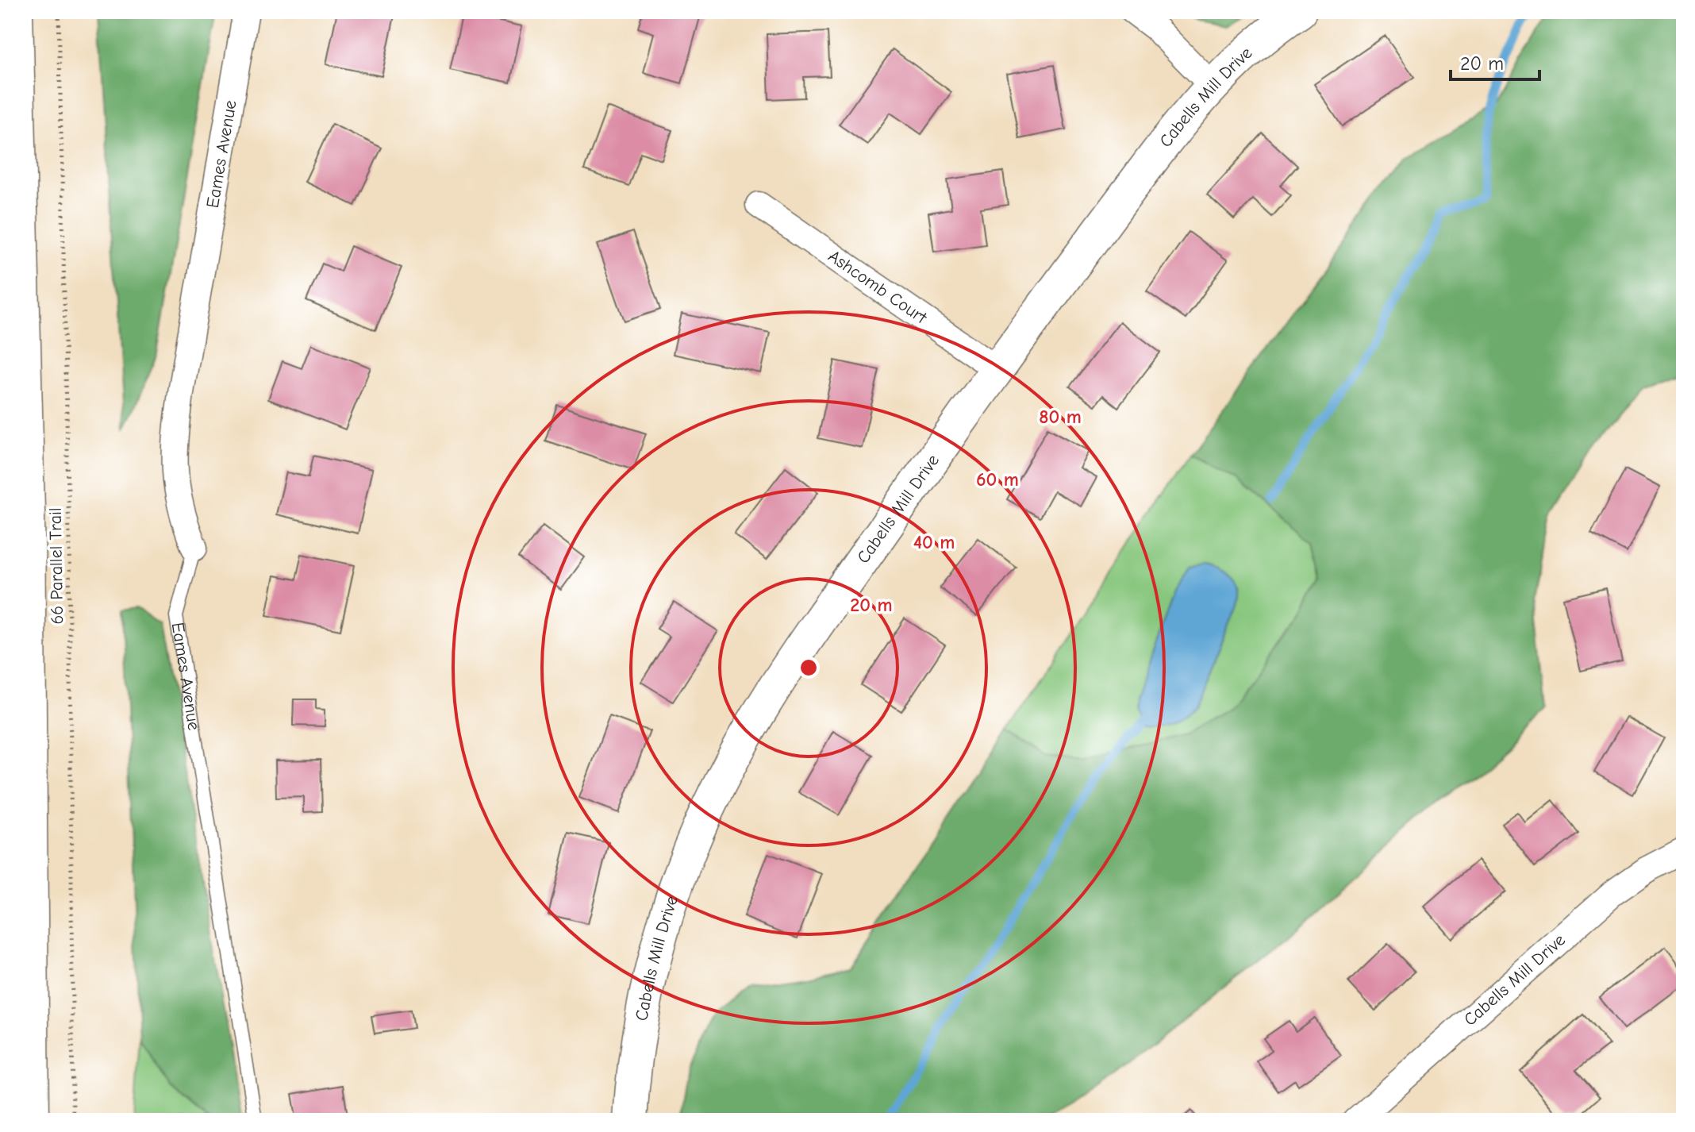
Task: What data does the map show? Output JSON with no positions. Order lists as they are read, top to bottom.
{
  "streets": {
    "street": ["Cabells Mill Drive", "Eames Avenue", "Ashcomb Court"],
    "path": ["66 Parallel Trail"]
  },
  "crossings": [
    ["Cabells Mill Drive", "Ashcomb Court"]
  ],
  "scale_bar": "20 m",
  "rings": [
    "80 m",
    "60 m",
    "40 m",
    "20 m"
  ]
}
